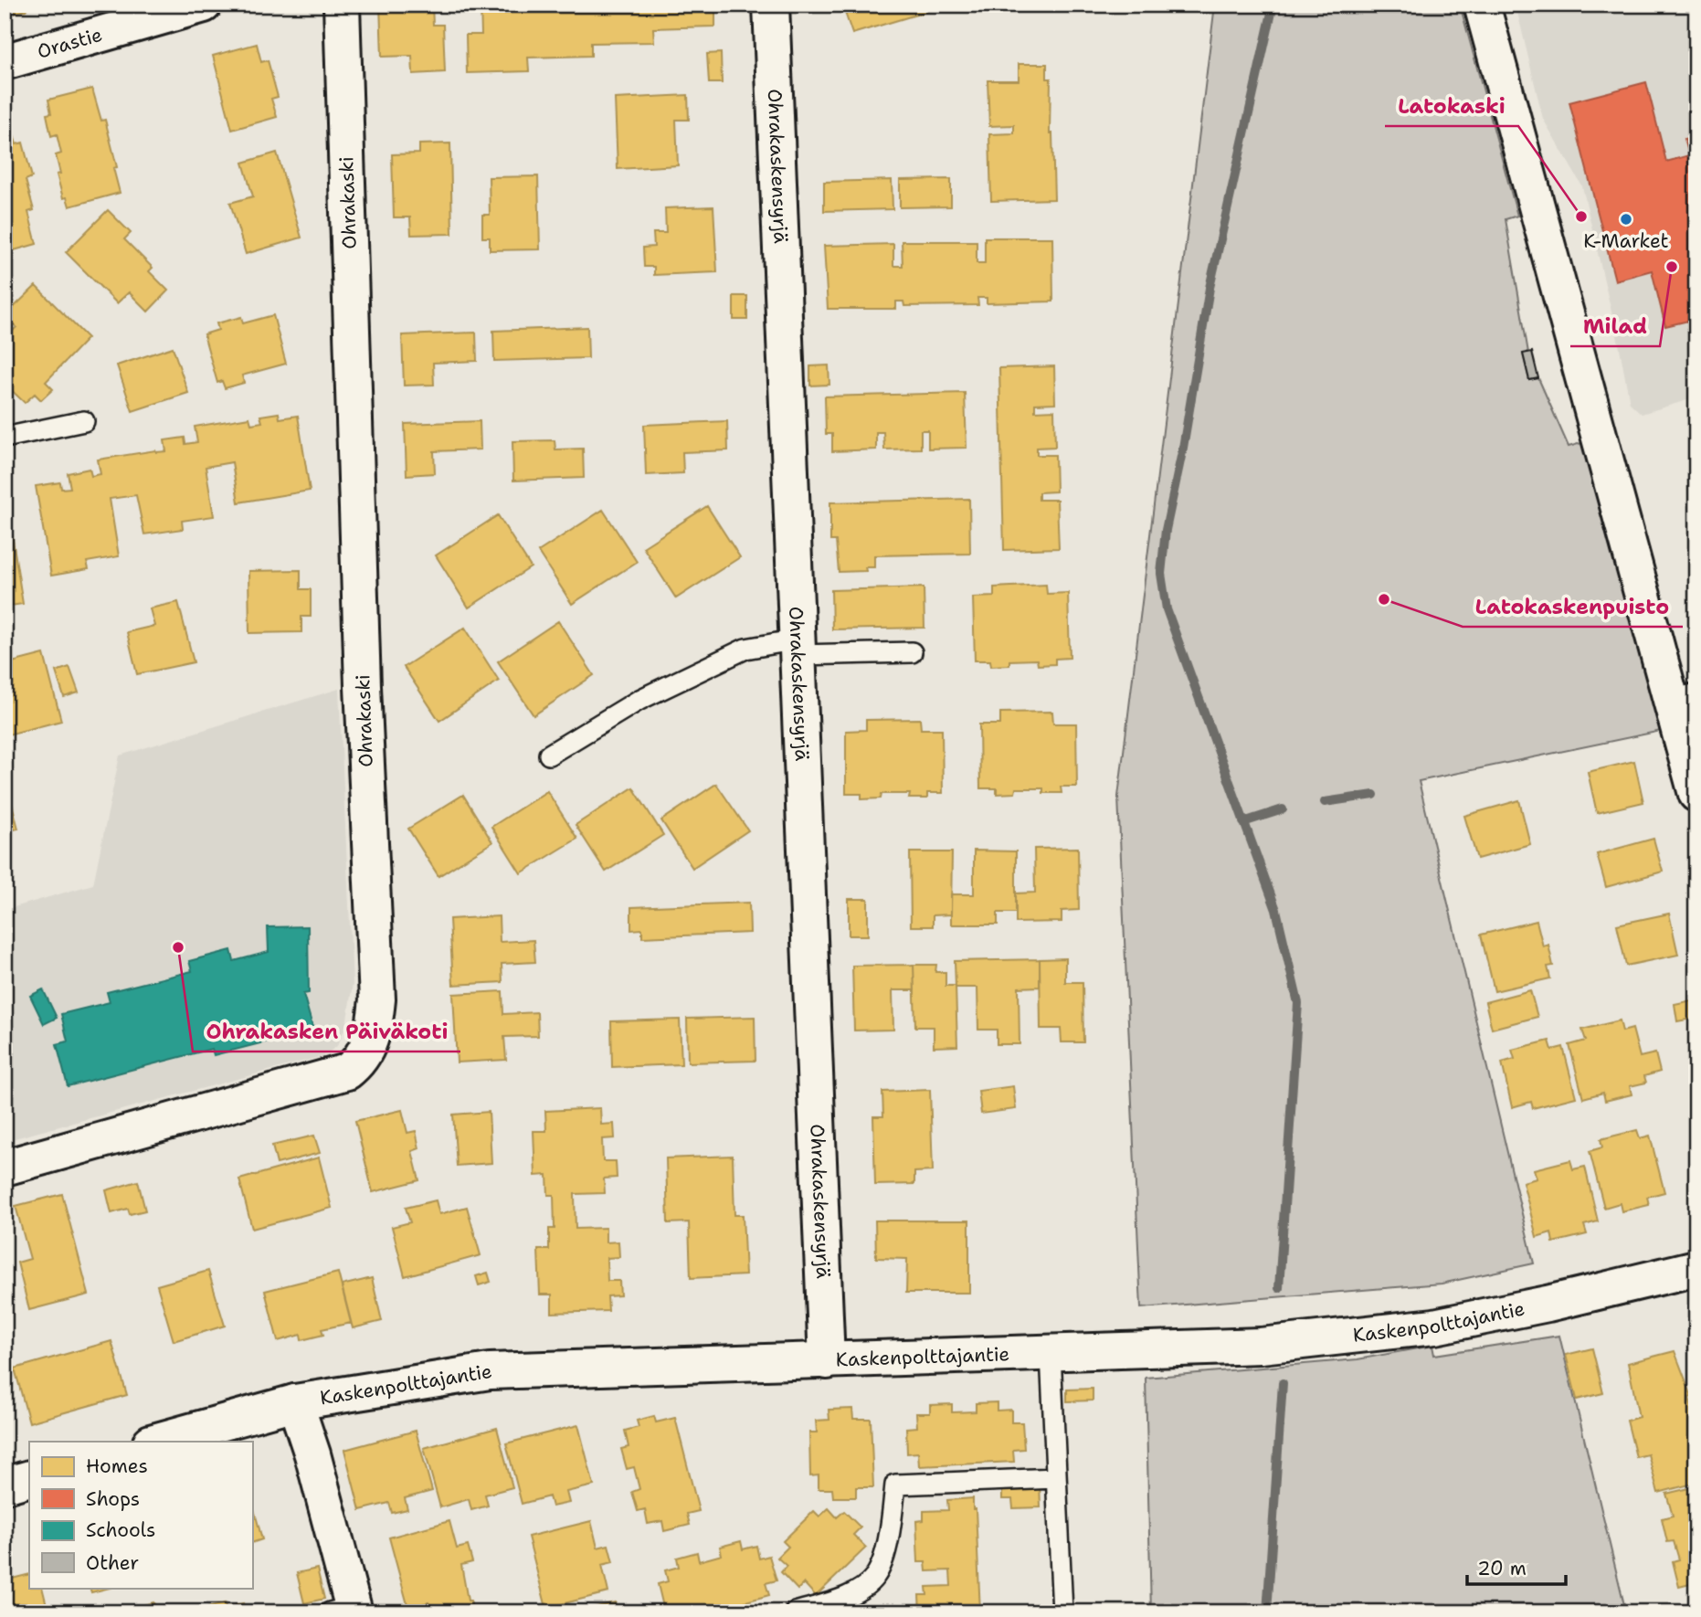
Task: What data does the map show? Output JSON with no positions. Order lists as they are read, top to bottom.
{
  "streets": {
    "street": [
      "Orastie",
      "Ohrakaskensyrjä",
      "Ohrakaski",
      "Kaskenpolttajantie"
    ]
  },
  "crossings": [
    ["Ohrakaskensyrjä", "Kaskenpolttajantie"]
  ],
  "places": [
    "Latokaski",
    "K-Market",
    "Milad",
    "Latokaskenpuisto",
    "Ohrakasken Päiväkoti"
  ],
  "legend": [
    "Homes",
    "Shops",
    "Schools",
    "Other"
  ],
  "scale_bar": "20 m"
}
